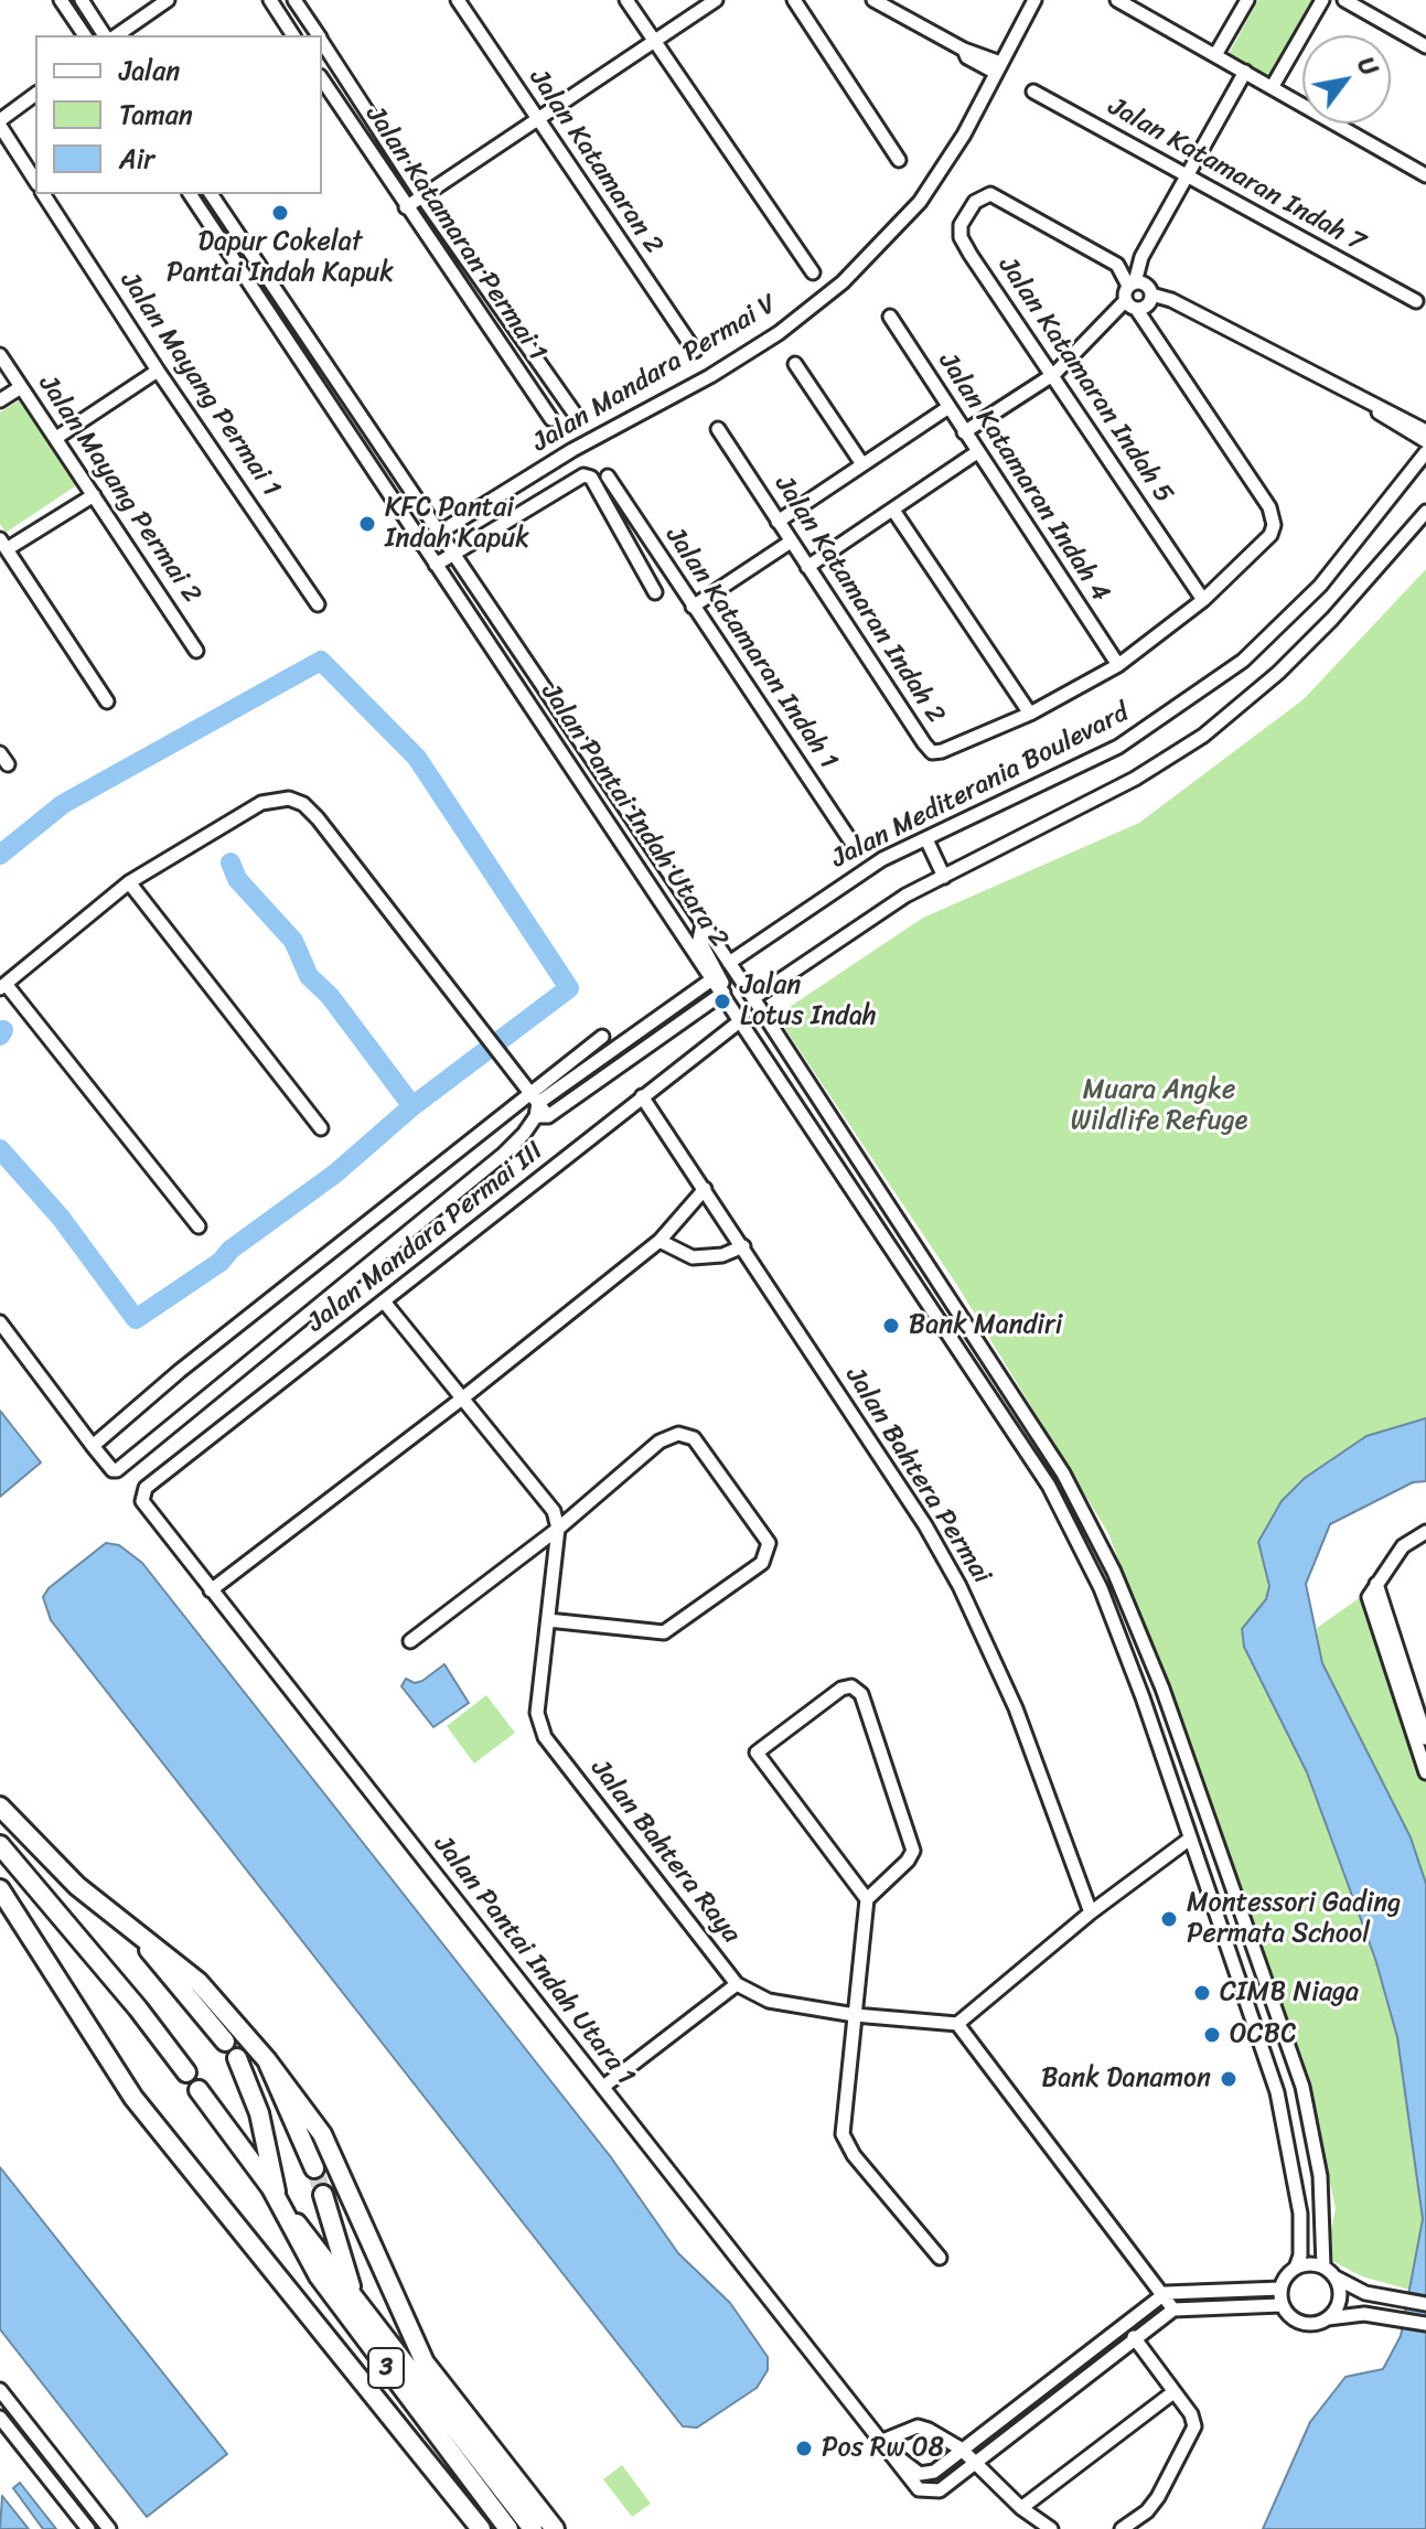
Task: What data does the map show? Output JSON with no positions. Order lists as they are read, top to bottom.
{
  "streets": {
    "highway": ["3"],
    "street": [
      "Jalan Katamaran 2",
      "Jalan Katamaran Indah 7",
      "Jalan Katamaran Permai 1",
      "Jalan Mandara Permai V",
      "Jalan Katamaran Indah 5",
      "Jalan Mayang Permai 1",
      "Jalan Katamaran Indah 4",
      "Jalan Mayang Permai 2",
      "Jalan Katamaran Indah 2",
      "Jalan Katamaran Indah 1",
      "Jalan Mediterania Boulevard",
      "Jalan Pantai Indah Utara 2",
      "Jalan Mandara Permai III",
      "Jalan Bahtera Permai",
      "Jalan Bahtera Raya",
      "Jalan Pantai Indah Utara 1"
    ]
  },
  "crossings": [
    ["Jalan Mandara Permai V", "Jalan Pantai Indah Utara 2"],
    ["Jalan Katamaran Indah 5", "Jalan Katamaran Indah 2"],
    ["Jalan Katamaran Indah 4", "Jalan Katamaran Indah 2"],
    ["Jalan Katamaran Indah 1", "Jalan Pantai Indah Utara 2"],
    ["Jalan Mediterania Boulevard", "Jalan Pantai Indah Utara 2"],
    ["Jalan Pantai Indah Utara 2", "Jalan Mandara Permai III"],
    ["Jalan Mandara Permai III", "Jalan Bahtera Permai"],
    ["Jalan Mandara Permai III", "Jalan Pantai Indah Utara 1"]
  ],
  "parks": ["Muara Angke Wildlife Refuge"],
  "places": [
    "Dapur Cokelat Pantai Indah Kapuk",
    "KFC Pantai Indah Kapuk",
    "Jalan Lotus Indah",
    "Bank Mandiri",
    "Montessori Gading Permata School",
    "CIMB Niaga",
    "OCBC",
    "Bank Danamon",
    "Pos Rw 08"
  ],
  "legend": ["Jalan", "Taman", "Air"],
  "north": "top right"
}
